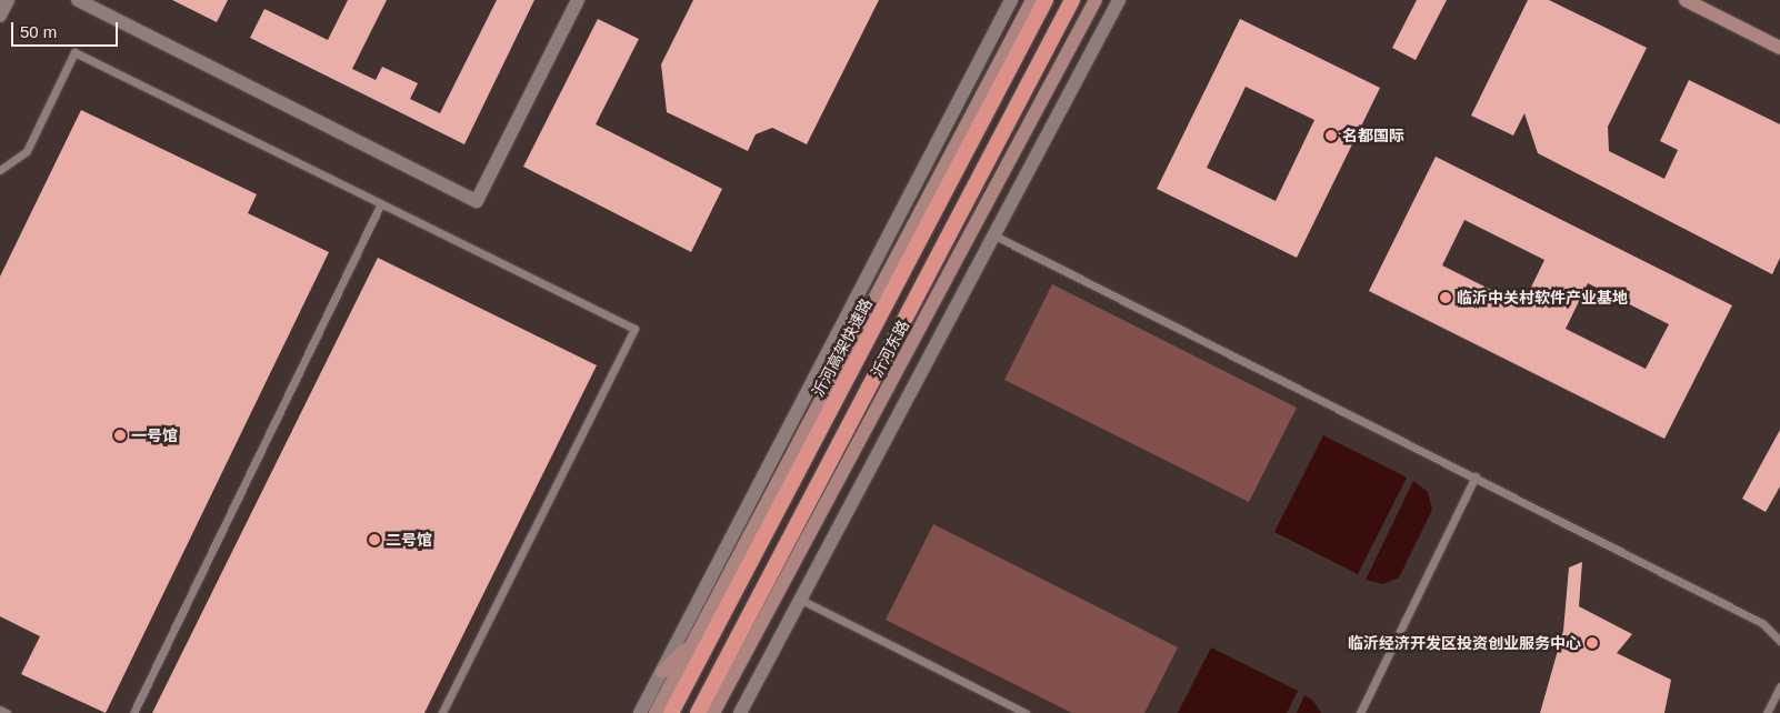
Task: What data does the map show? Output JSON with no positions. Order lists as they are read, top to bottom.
{
  "streets": {
    "highway": ["沂河高架快速路"],
    "main road": ["沂河东路"]
  },
  "places": [
    "名都国际",
    "临沂中关村软件产业基地",
    "一号馆",
    "二号馆",
    "临沂经济开发区投资创业服务中心"
  ],
  "scale_bar": "50 m"
}
